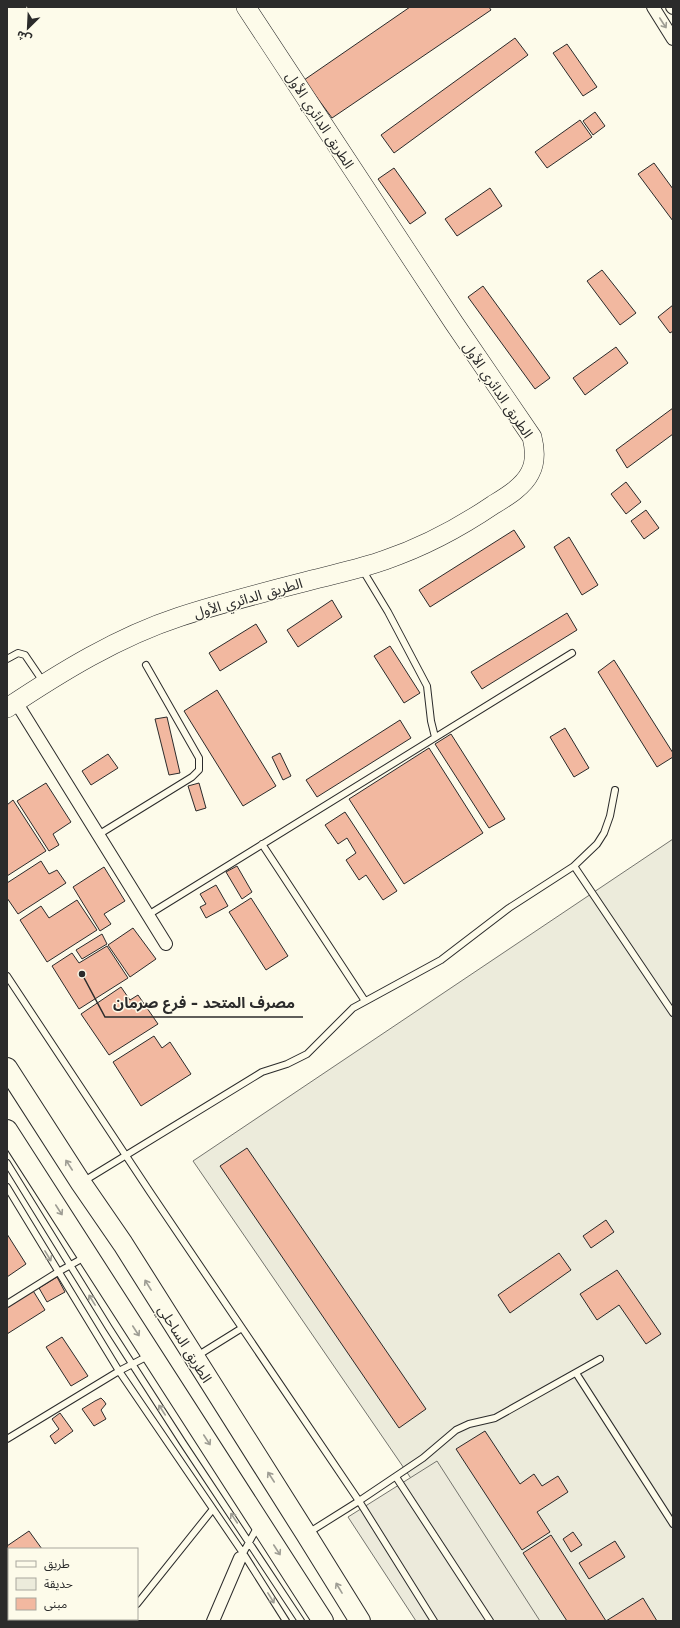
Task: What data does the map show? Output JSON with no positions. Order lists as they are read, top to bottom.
{
  "streets": {
    "highway": ["الطريق الساحلي"],
    "main road": ["الطريق الدائري الأول"]
  },
  "places": ["مصرف المتحد - فرع صرمان"],
  "legend": ["طريق", "حديقة", "مبنى"],
  "north": "bottom left"
}
